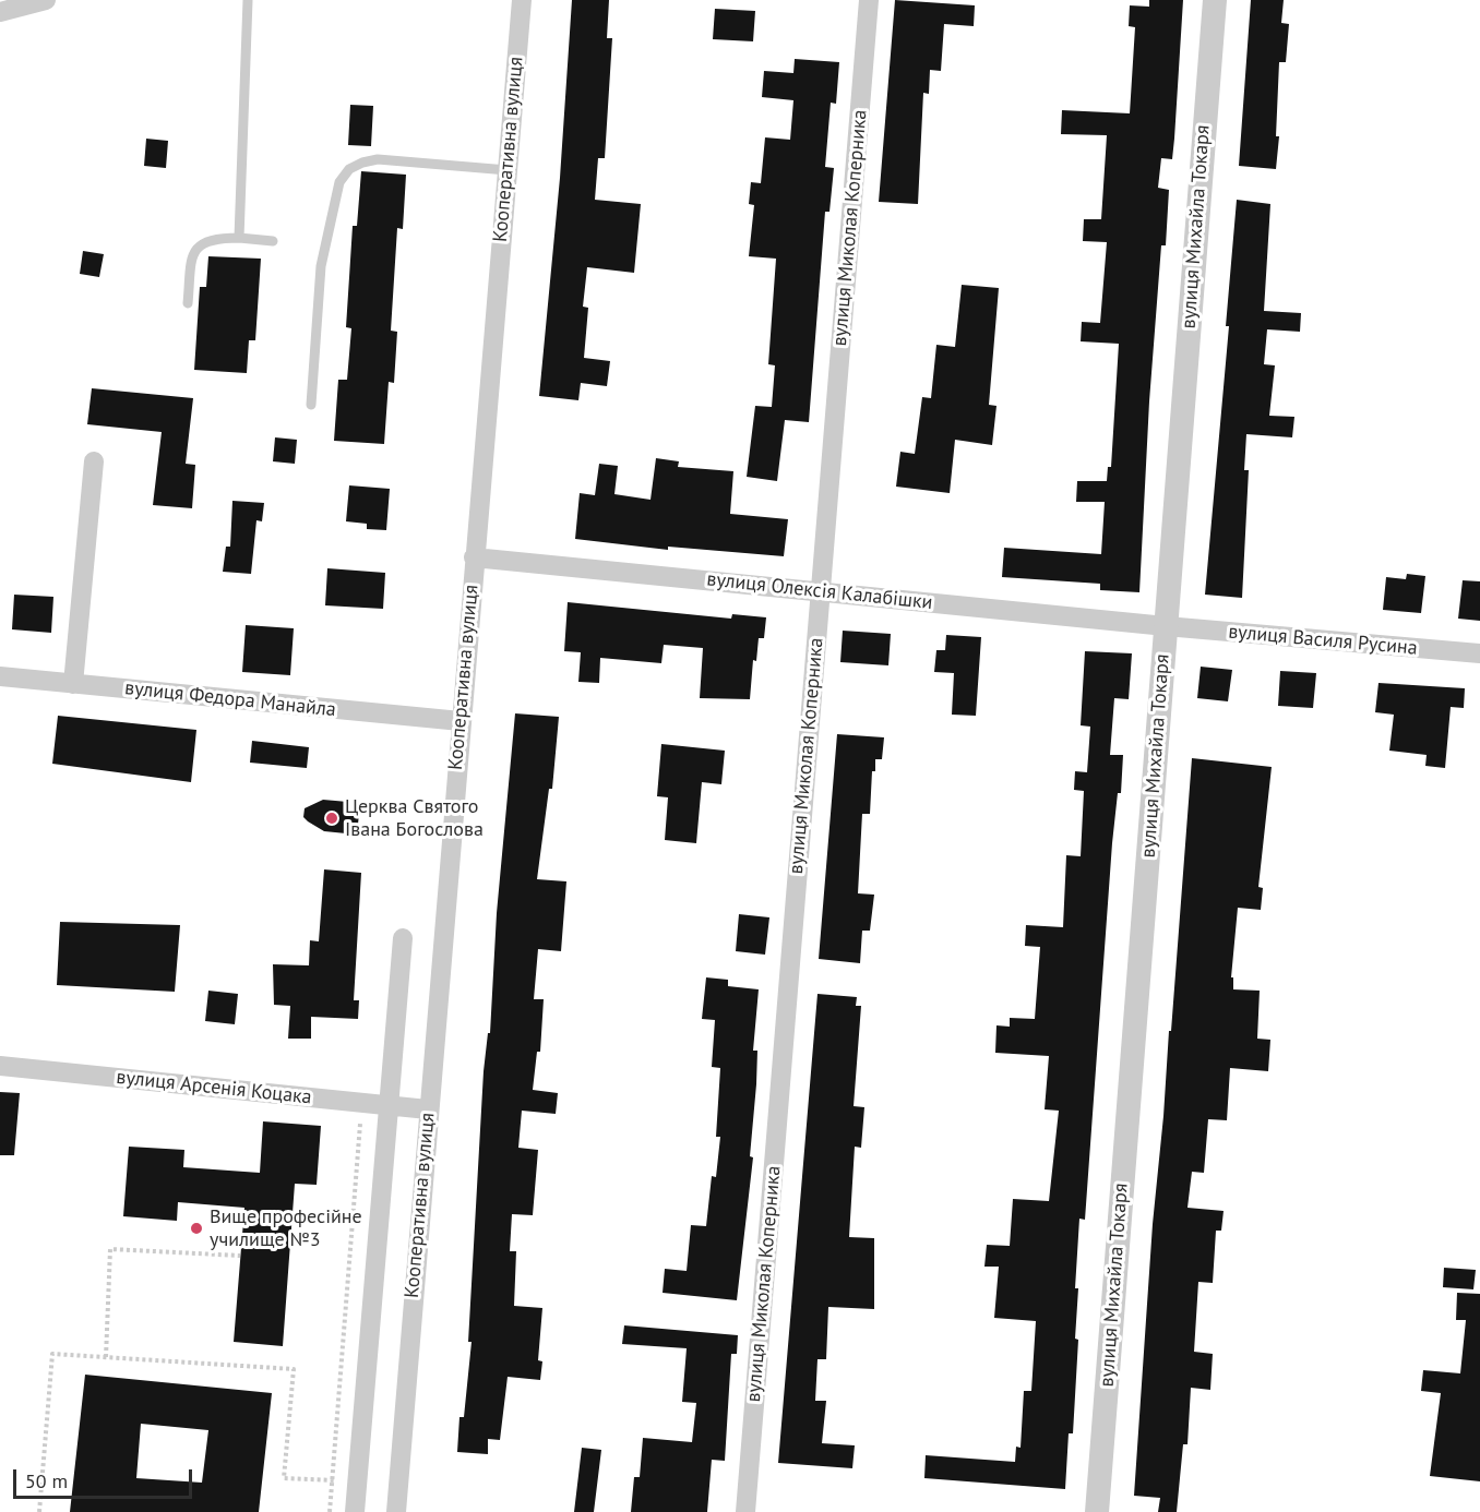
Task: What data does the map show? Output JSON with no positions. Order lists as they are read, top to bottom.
{
  "streets": {
    "street": [
      "Кооперативна вулиця",
      "вулиця Михайла Токаря",
      "вулиця Миколая Коперника",
      "вулиця Олексія Калабішки",
      "вулиця Василя Русина",
      "вулиця Федора Манайла",
      "вулиця Арсенія Коцака"
    ]
  },
  "crossings": [
    ["Кооперативна вулиця", "вулиця Олексія Калабішки"],
    ["Кооперативна вулиця", "вулиця Федора Манайла"],
    ["Кооперативна вулиця", "вулиця Арсенія Коцака"],
    ["вулиця Михайла Токаря", "вулиця Олексія Калабішки"],
    ["вулиця Михайла Токаря", "вулиця Василя Русина"],
    ["вулиця Миколая Коперника", "вулиця Олексія Калабішки"],
    ["вулиця Олексія Калабішки", "вулиця Василя Русина"]
  ],
  "places": ["Церква Святого Івана Богослова", "Вище професійне училище №3"],
  "scale_bar": "50 m"
}
